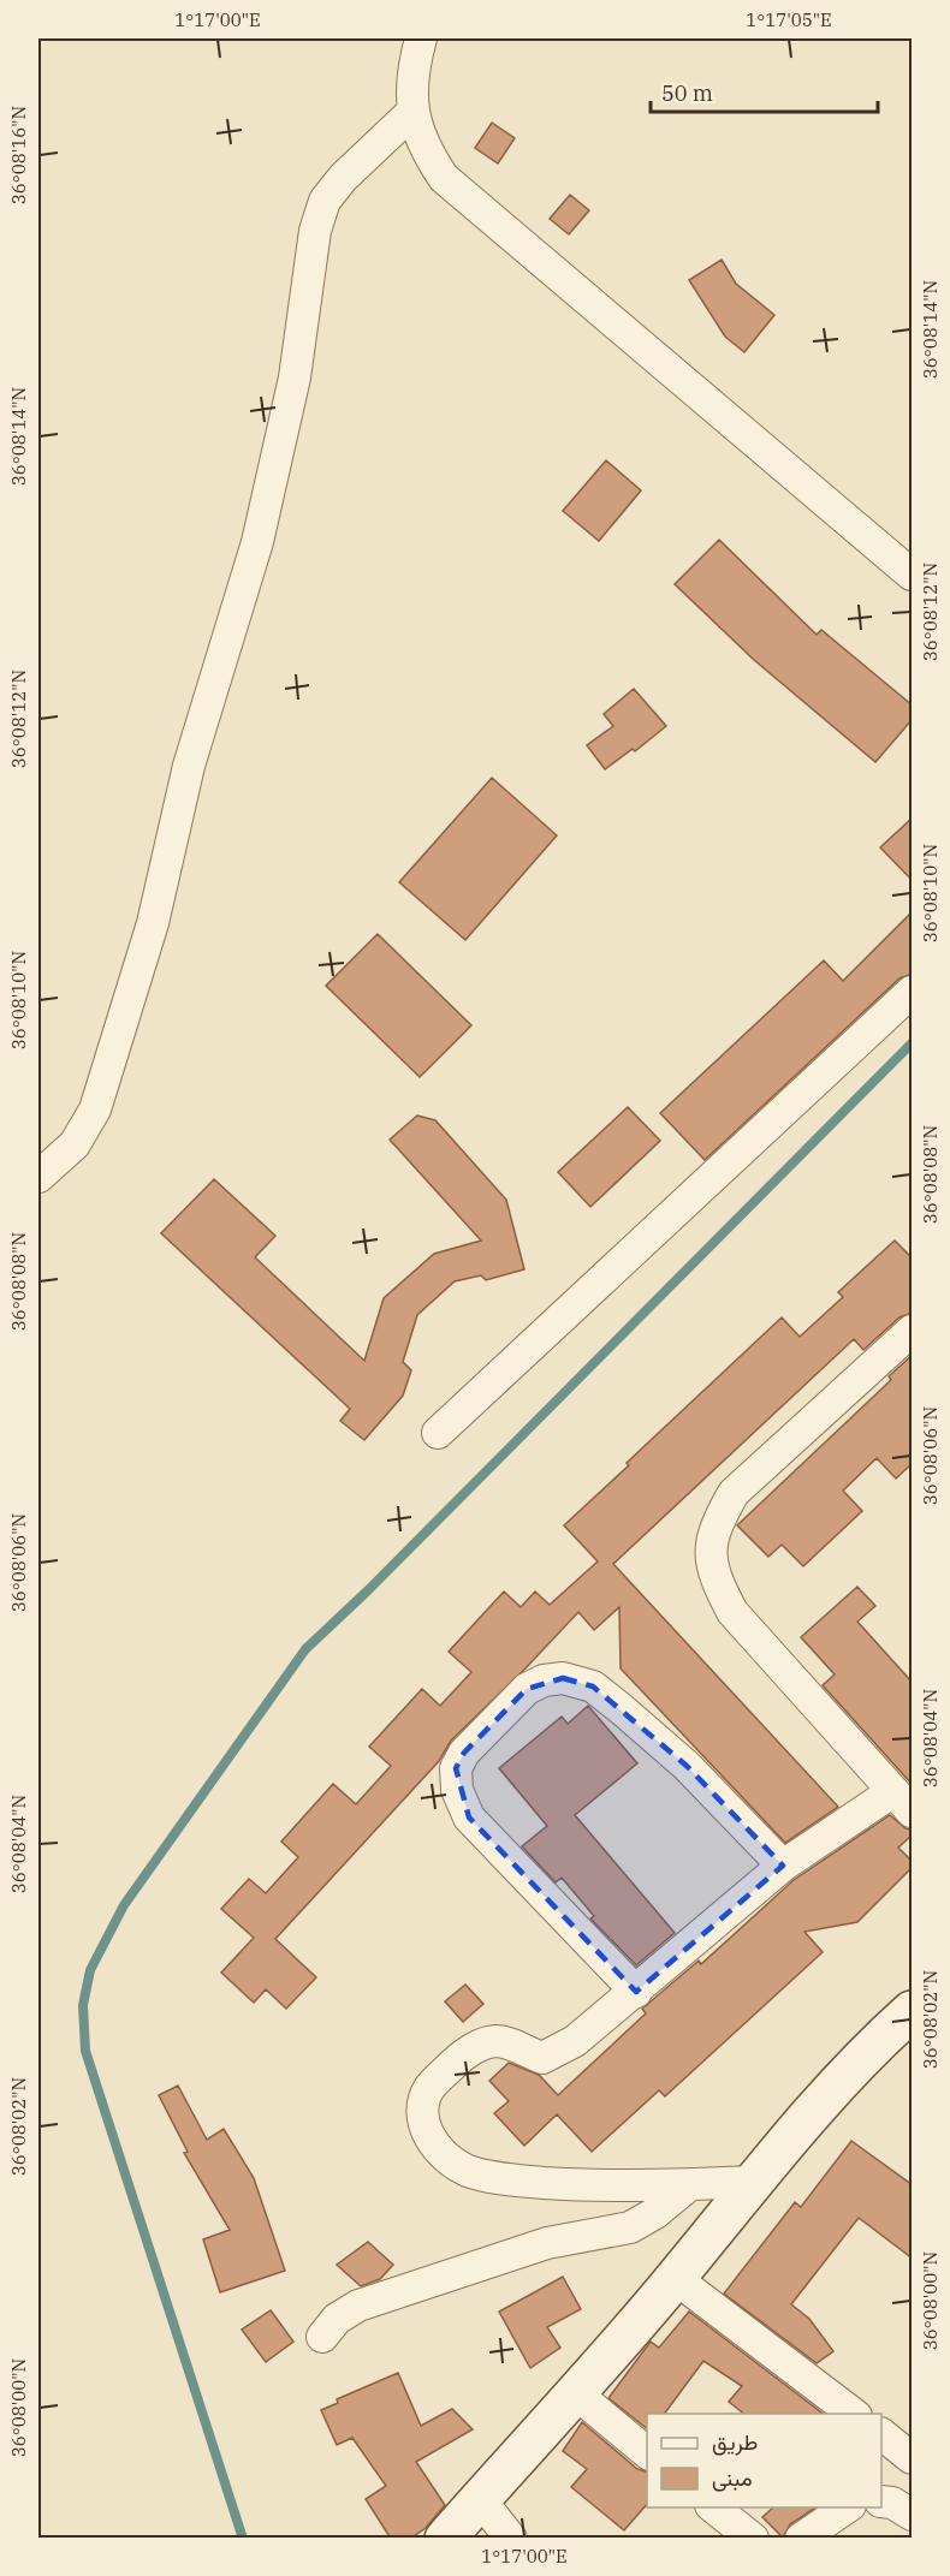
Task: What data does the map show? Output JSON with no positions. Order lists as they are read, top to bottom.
{
  "legend": ["طريق", "مبنى"],
  "scale_bar": "50 m",
  "coordinates": [
    "1°17'00\"E",
    "1°17'05\"E",
    "36°08'16\"N",
    "36°08'14\"N",
    "36°08'12\"N",
    "36°08'10\"N",
    "36°08'08\"N",
    "36°08'06\"N",
    "36°08'04\"N",
    "36°08'02\"N",
    "36°08'00\"N"
  ]
}
